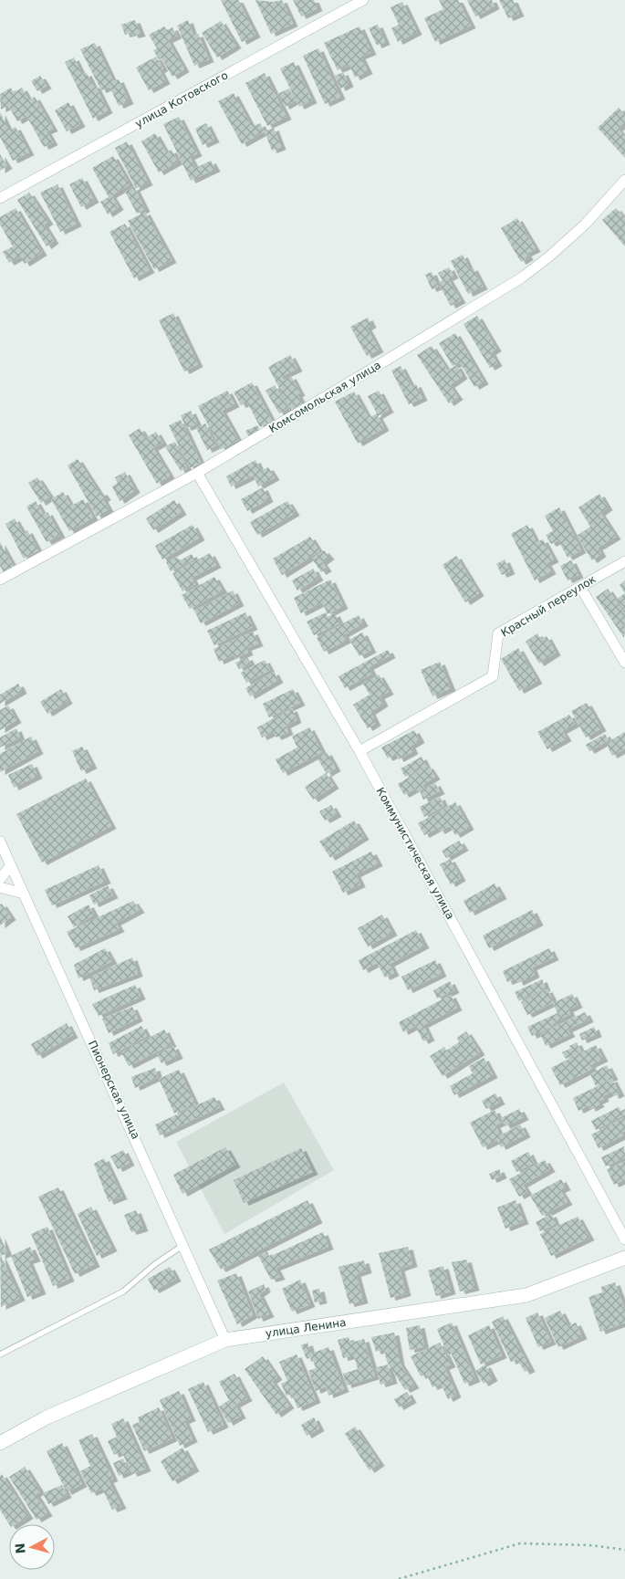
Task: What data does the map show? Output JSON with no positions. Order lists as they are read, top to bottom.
{
  "streets": {
    "street": [
      "улица Котовского",
      "Комсомольская улица",
      "Красный переулок",
      "Коммунистическая улица",
      "Пионерская улица",
      "улица Ленина"
    ]
  },
  "crossings": [
    ["Комсомольская улица", "Коммунистическая улица"],
    ["Красный переулок", "Коммунистическая улица"],
    ["Пионерская улица", "улица Ленина"]
  ],
  "north": "left"
}
